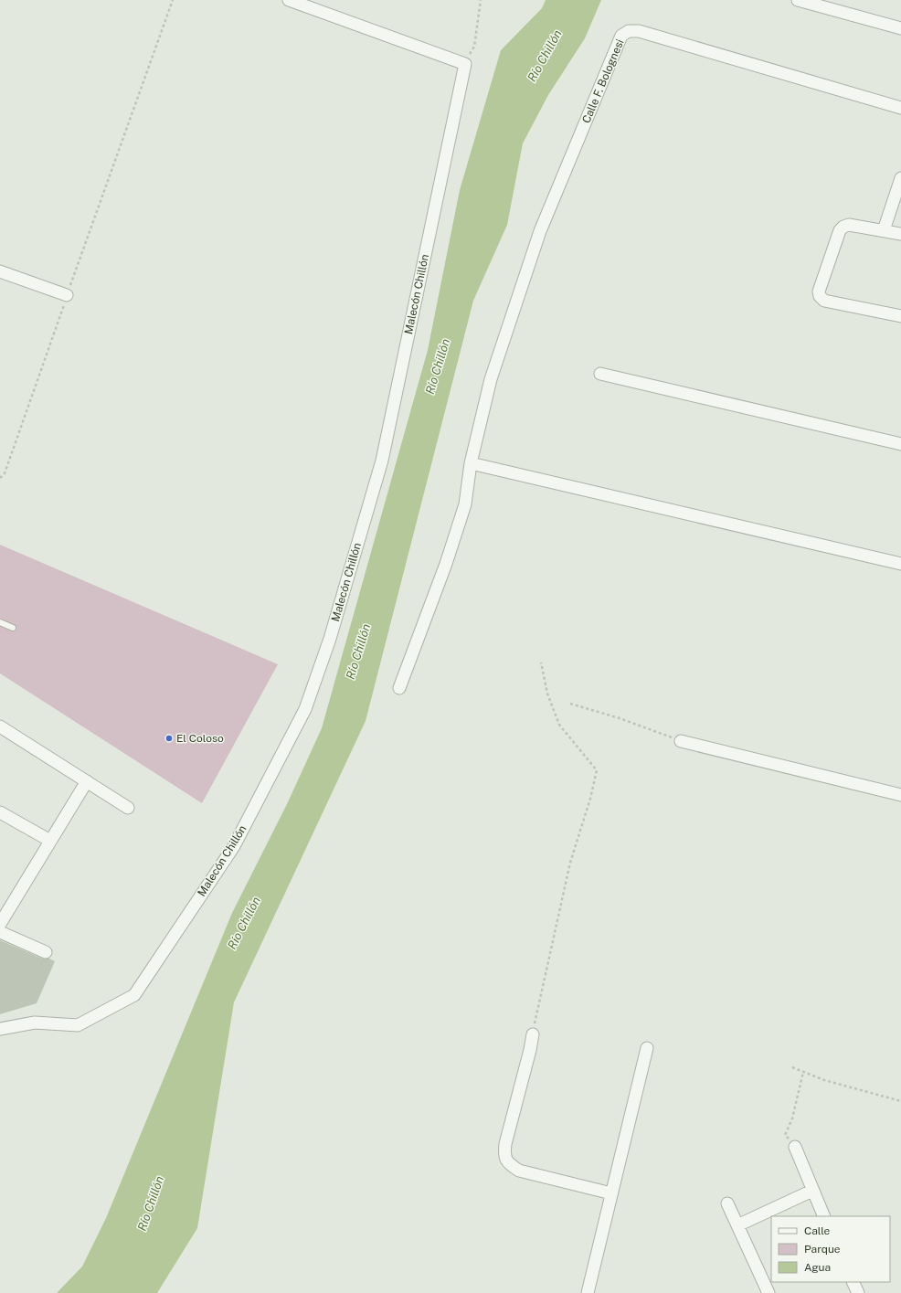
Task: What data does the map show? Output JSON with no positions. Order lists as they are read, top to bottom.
{
  "streets": {
    "street": ["Calle F. Bolognesi", "Malecón Chillón"]
  },
  "water": ["Río Chillón"],
  "places": ["El Coloso"],
  "legend": ["Calle", "Parque", "Agua"]
}
